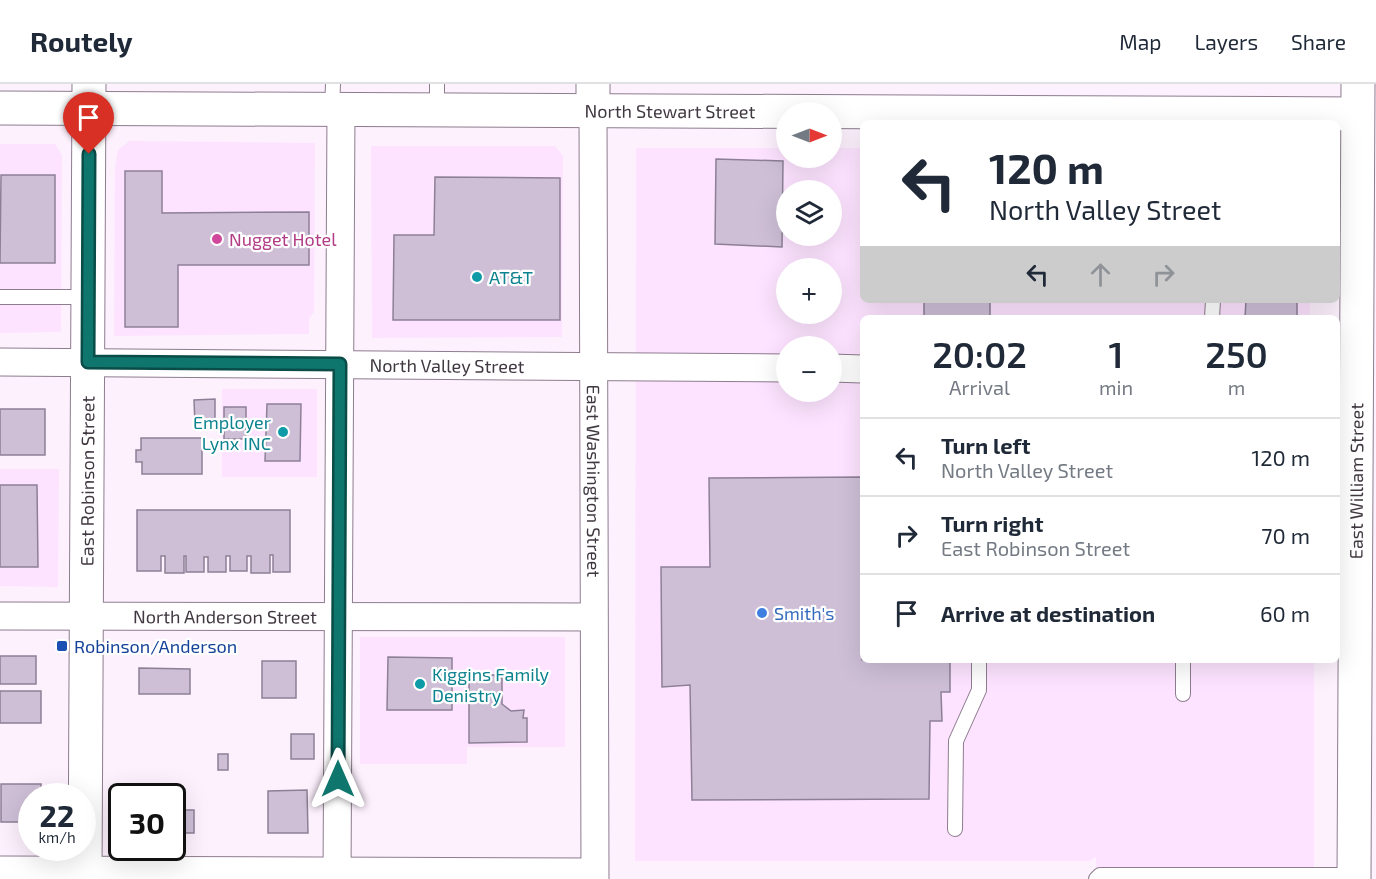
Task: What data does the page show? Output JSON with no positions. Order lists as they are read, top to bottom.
{
  "streets": {
    "main road": ["North Stewart Street", "East William Street", "East Robinson Street"],
    "street": ["North Valley Street", "East Washington Street", "North Anderson Street"]
  },
  "crossings": [
    ["North Stewart Street", "East William Street"],
    ["North Stewart Street", "East Robinson Street"],
    ["North Stewart Street", "East Washington Street"],
    ["North Valley Street", "East Robinson Street"],
    ["North Valley Street", "East Washington Street"],
    ["East Robinson Street", "North Anderson Street"],
    ["East Washington Street", "North Anderson Street"]
  ],
  "places": {
    "other": [
      "Nugget Hotel",
      "AT&T",
      "Employer Lynx INC",
      "Smith's",
      "Kiggins Family Denistry"
    ],
    "transit": ["Robinson/Anderson"]
  },
  "north": "right",
  "page": {
    "header": "Routely",
    "nav": ["Map", "Layers", "Share"],
    "map_buttons": ["+", "−"],
    "turn": ["120 m", "North Valley Street"],
    "eta": [
      "20:02",
      "Arrival",
      "1",
      "min",
      "250",
      "m"
    ],
    "list": [
      {
        "name": "Turn left",
        "note": "North Valley Street",
        "value": "120 m"
      },
      {
        "name": "Turn right",
        "note": "East Robinson Street",
        "value": "70 m"
      },
      {
        "name": "Arrive at destination",
        "value": "60 m"
      }
    ],
    "speed": "22 km/h",
    "limit": "30"
  }
}
